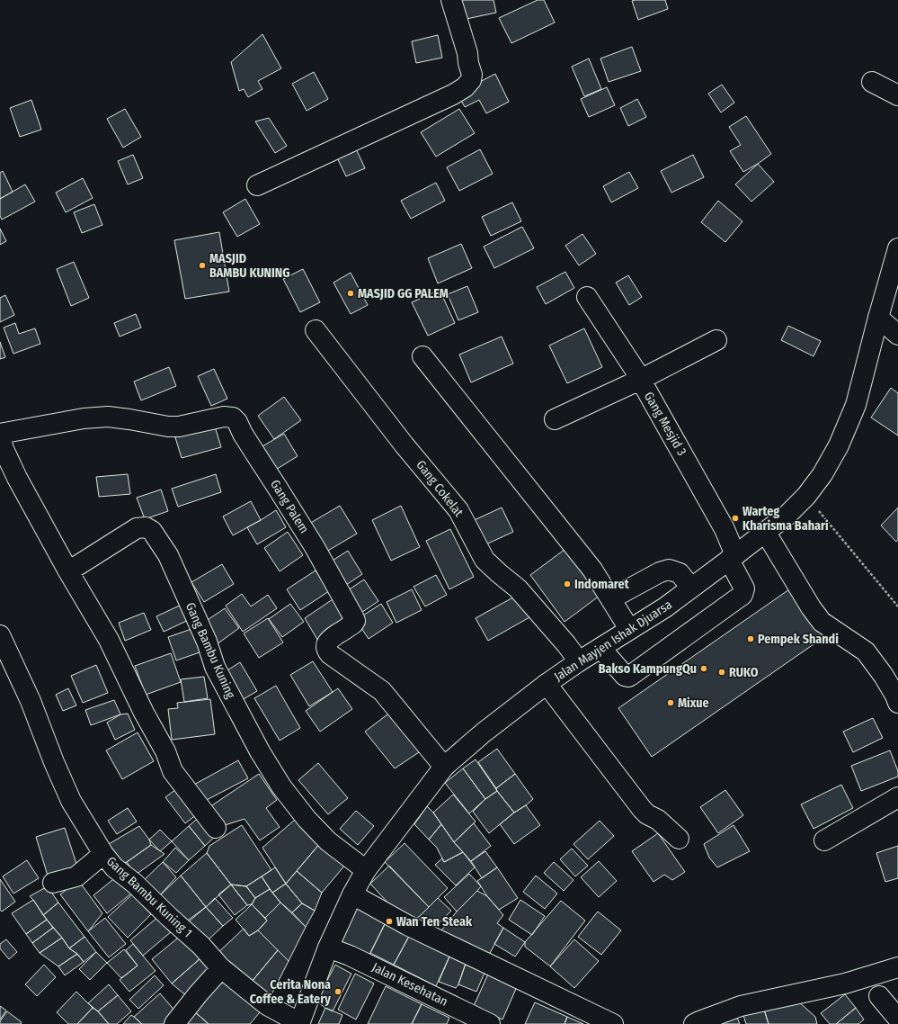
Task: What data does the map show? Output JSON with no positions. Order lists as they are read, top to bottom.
{
  "streets": {
    "street": [
      "Gang Mesjid 3",
      "Gang Cokelat",
      "Gang Palem",
      "Jalan Mayjen Ishak Djuarsa",
      "Gang Bambu Kuning",
      "Gang Bambu Kuning 1",
      "Jalan Kesehatan"
    ]
  },
  "crossings": [
    ["Gang Mesjid 3", "Jalan Mayjen Ishak Djuarsa"],
    ["Gang Cokelat", "Jalan Mayjen Ishak Djuarsa"],
    ["Gang Palem", "Jalan Mayjen Ishak Djuarsa"],
    ["Jalan Mayjen Ishak Djuarsa", "Gang Bambu Kuning"],
    ["Jalan Mayjen Ishak Djuarsa", "Gang Bambu Kuning 1"],
    ["Jalan Mayjen Ishak Djuarsa", "Jalan Kesehatan"]
  ],
  "places": [
    "MASJID BAMBU KUNING",
    "MASJID GG PALEM",
    "Warteg Kharisma Bahari",
    "Indomaret",
    "Pempek Shandi",
    "Bakso KampungQu",
    "RUKO",
    "Mixue",
    "Wan Ten Steak",
    "Cerita Nona Coffee & Eatery"
  ]
}
